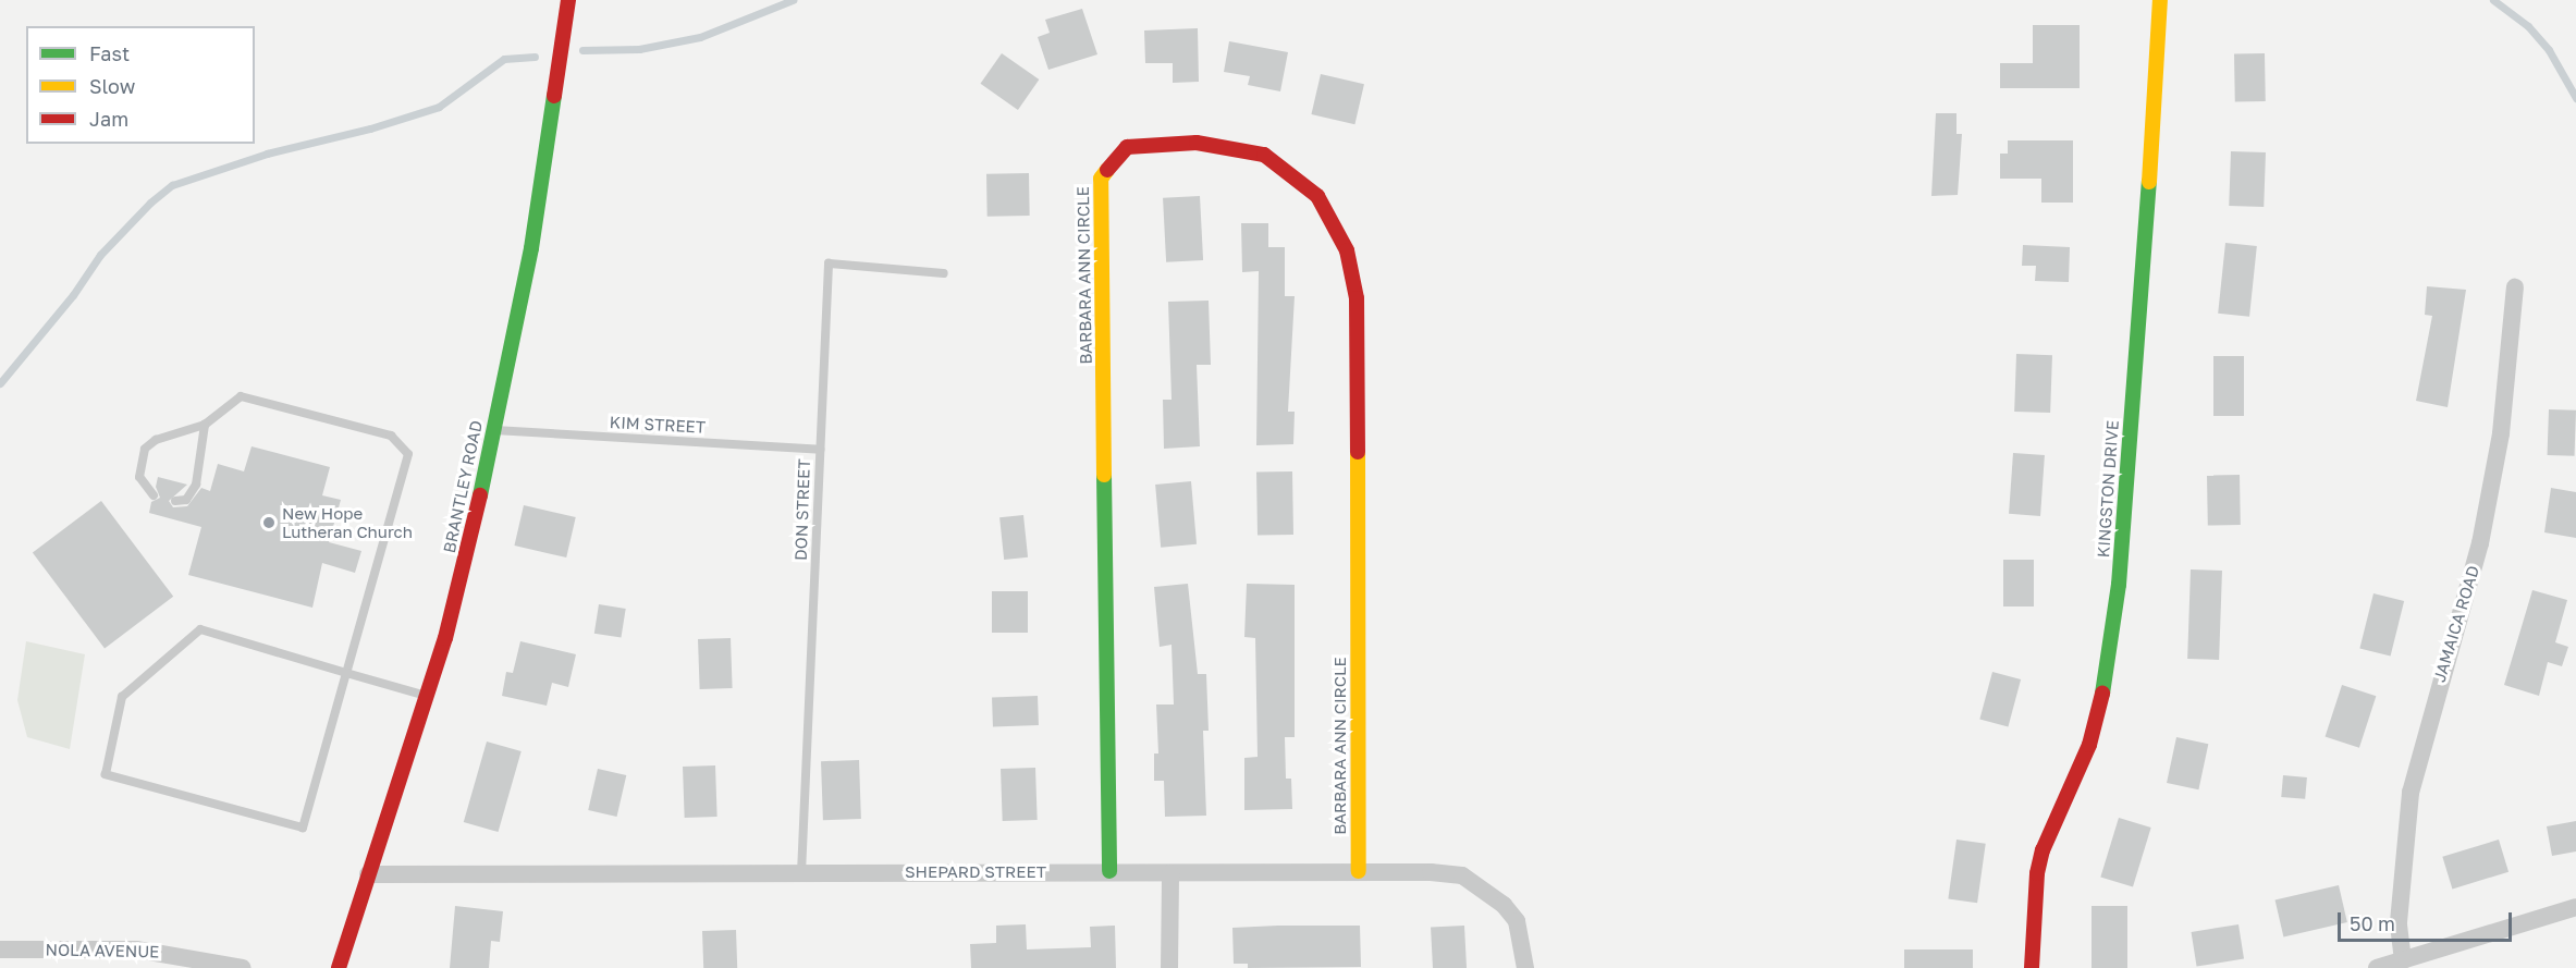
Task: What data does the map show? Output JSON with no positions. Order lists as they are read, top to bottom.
{
  "streets": {
    "street": [
      "BARBARA ANN CIRCLE",
      "BRANTLEY ROAD",
      "KINGSTON DRIVE",
      "JAMAICA ROAD",
      "SHEPARD STREET",
      "NOLA AVENUE"
    ],
    "lane": ["KIM STREET", "DON STREET"]
  },
  "crossings": [
    ["BARBARA ANN CIRCLE", "SHEPARD STREET"],
    ["KIM STREET", "BRANTLEY ROAD"],
    ["KIM STREET", "DON STREET"],
    ["BRANTLEY ROAD", "SHEPARD STREET"],
    ["DON STREET", "SHEPARD STREET"]
  ],
  "places": ["New Hope Lutheran Church"],
  "legend": ["Fast", "Slow", "Jam"],
  "scale_bar": "50 m"
}
